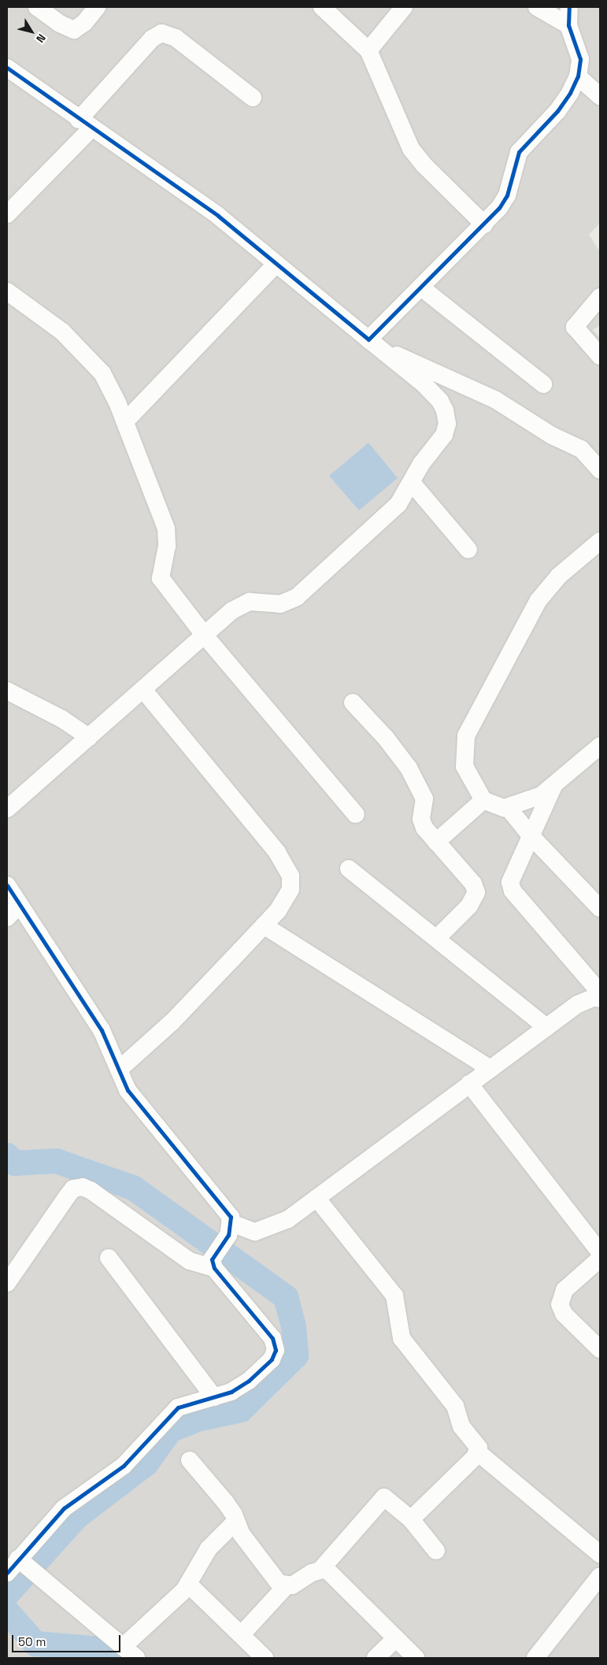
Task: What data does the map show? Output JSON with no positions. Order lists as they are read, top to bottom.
{
  "scale_bar": "50 m",
  "north": "bottom right"
}
